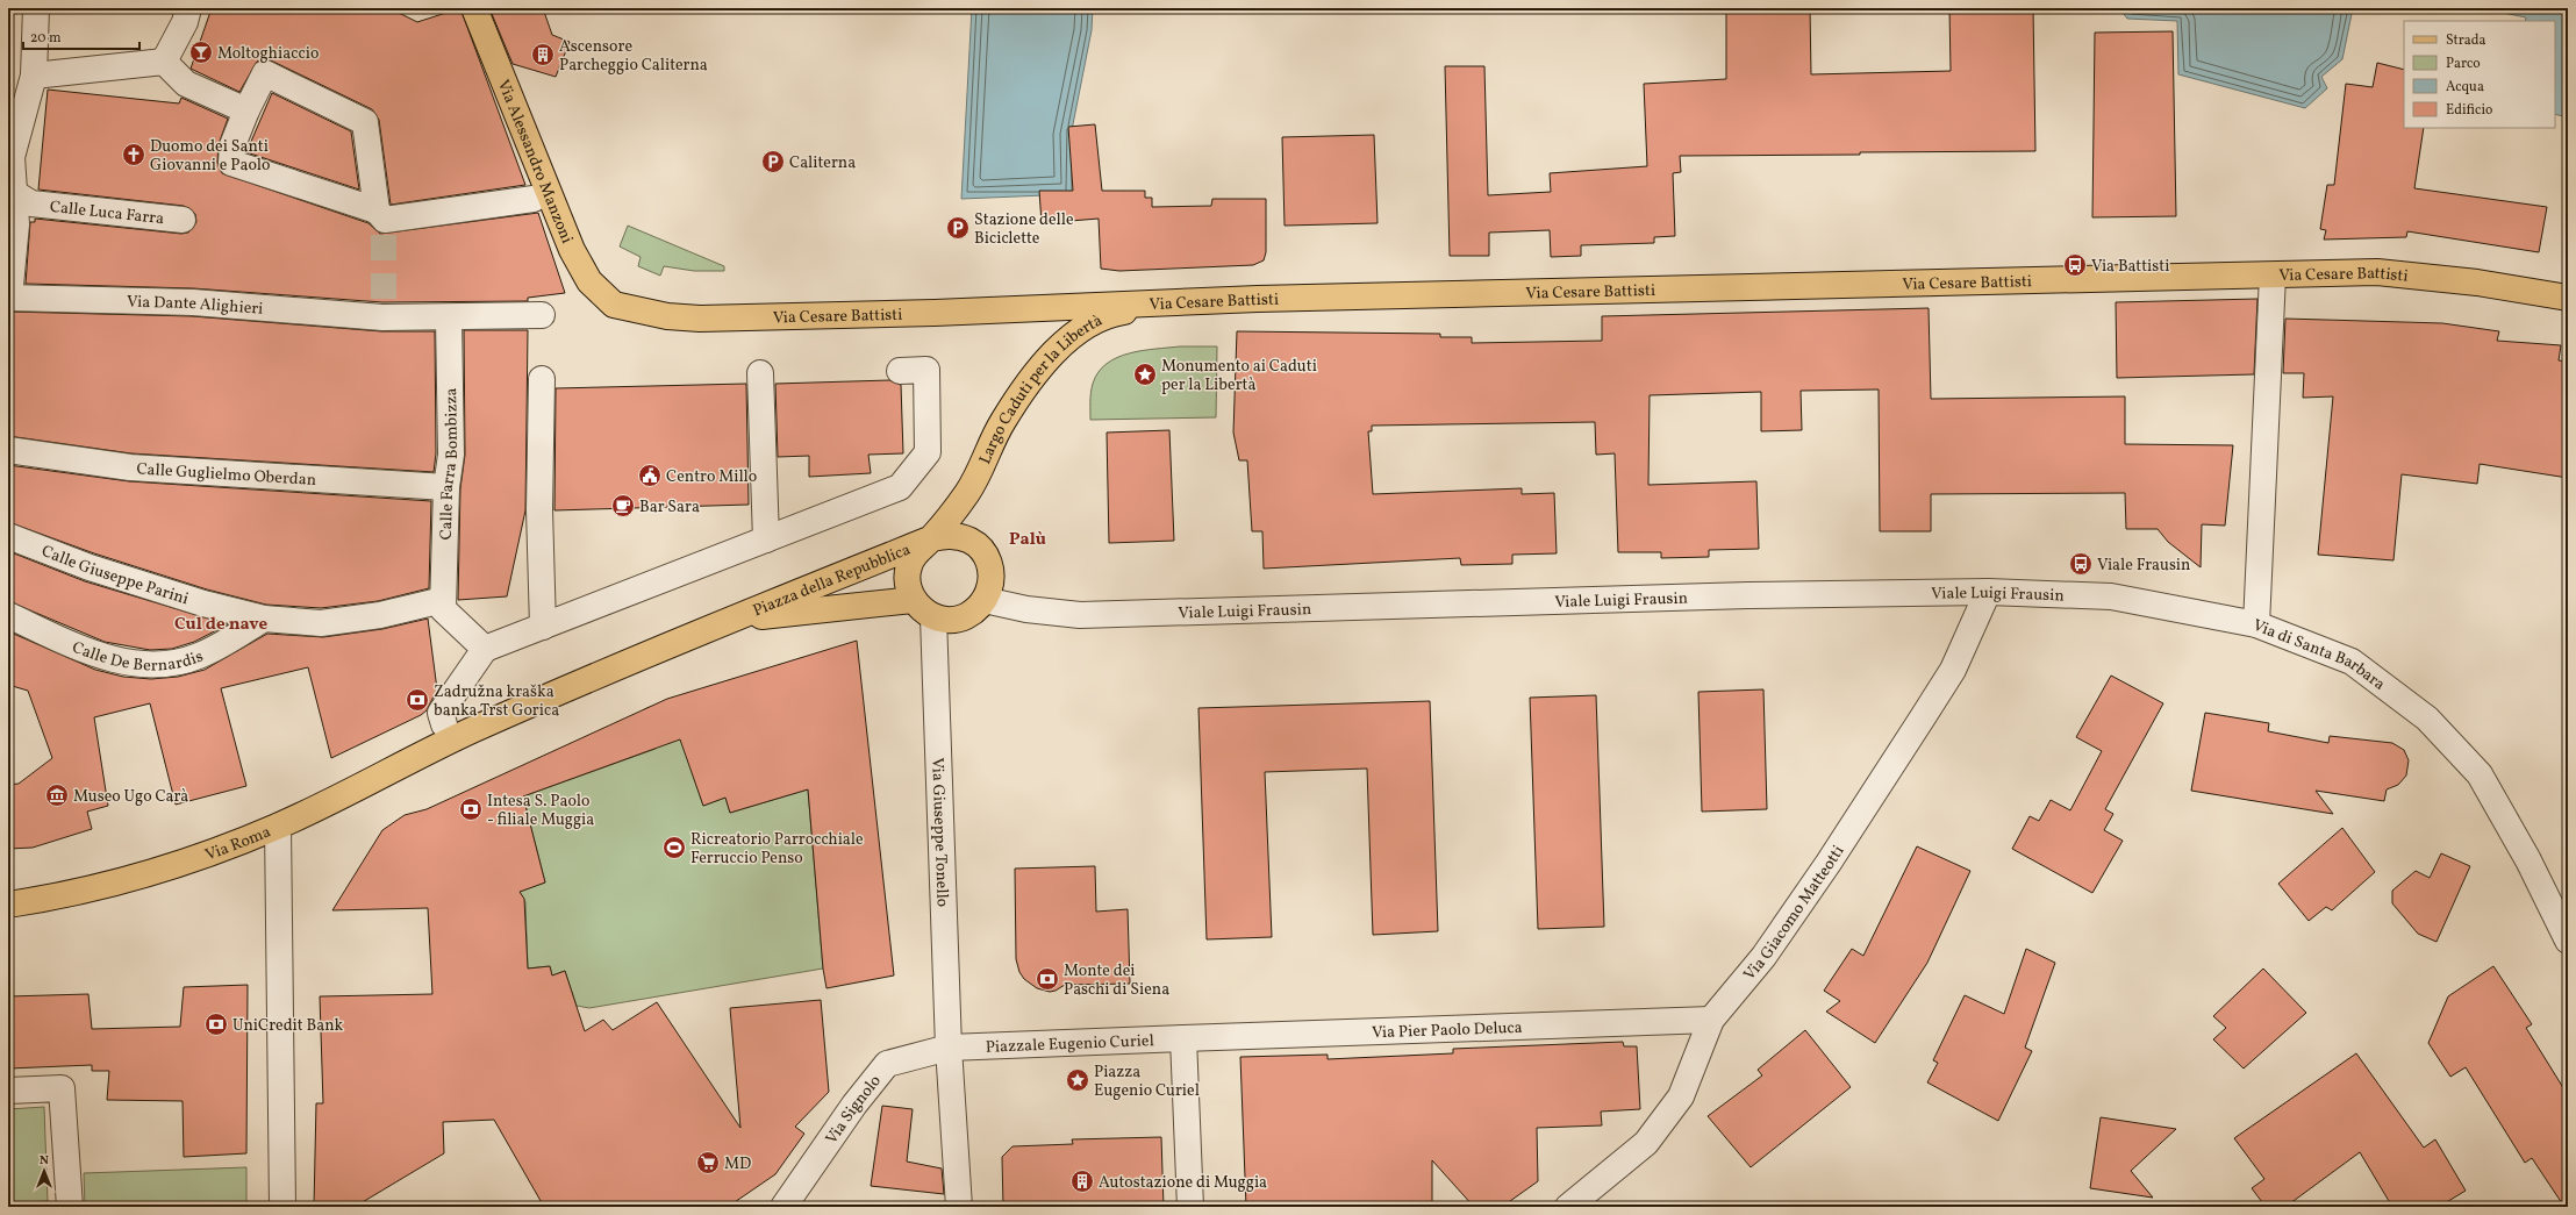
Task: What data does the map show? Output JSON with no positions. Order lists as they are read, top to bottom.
{
  "streets": {
    "main road": [
      "Via Alessandro Manzoni",
      "Via Cesare Battisti",
      "Largo Caduti per la Libertà",
      "Piazza della Repubblica",
      "Via Roma"
    ],
    "street": [
      "Calle Luca Farra",
      "Via Dante Alighieri",
      "Calle Farra Bombizza",
      "Calle Guglielmo Oberdan",
      "Calle Giuseppe Parini",
      "Viale Luigi Frausin",
      "Calle De Bernardis",
      "Via di Santa Barbara",
      "Via Giuseppe Tonello",
      "Via Giacomo Matteotti",
      "Via Pier Paolo Deluca",
      "Piazzale Eugenio Curiel",
      "Via Signolo"
    ]
  },
  "crossings": [
    ["Via Alessandro Manzoni", "Via Cesare Battisti"],
    ["Via Cesare Battisti", "Largo Caduti per la Libertà"],
    ["Via Cesare Battisti", "Via di Santa Barbara"],
    ["Via Dante Alighieri", "Calle Farra Bombizza"],
    ["Largo Caduti per la Libertà", "Piazza della Repubblica"],
    ["Largo Caduti per la Libertà", "Viale Luigi Frausin"],
    ["Largo Caduti per la Libertà", "Via Giuseppe Tonello"],
    ["Calle Farra Bombizza", "Calle Guglielmo Oberdan"],
    ["Calle Farra Bombizza", "Calle Giuseppe Parini"],
    ["Calle Giuseppe Parini", "Calle De Bernardis"],
    ["Piazza della Repubblica", "Viale Luigi Frausin"],
    ["Piazza della Repubblica", "Via Giuseppe Tonello"],
    ["Piazza della Repubblica", "Via Roma"],
    ["Viale Luigi Frausin", "Via di Santa Barbara"],
    ["Viale Luigi Frausin", "Via Giuseppe Tonello"],
    ["Viale Luigi Frausin", "Via Giacomo Matteotti"],
    ["Via Giuseppe Tonello", "Piazzale Eugenio Curiel"],
    ["Via Giuseppe Tonello", "Via Signolo"],
    ["Via Giacomo Matteotti", "Via Pier Paolo Deluca"],
    ["Via Pier Paolo Deluca", "Piazzale Eugenio Curiel"],
    ["Piazzale Eugenio Curiel", "Via Signolo"]
  ],
  "districts": ["Palù", "Cul de nave"],
  "places": {
    "bar": ["Moltoghiaccio"],
    "building": ["Ascensore Parcheggio Caliterna", "Autostazione di Muggia"],
    "church": ["Duomo dei Santi Giovanni e Paolo"],
    "parking": ["Caliterna", "Stazione delle Biciclette"],
    "bus stop": ["Via Battisti", "Viale Frausin"],
    "place": ["Monumento ai Caduti per la Libertà", "Piazza Eugenio Curiel"],
    "public building": ["Centro Millo"],
    "cafe": ["Bar Sara"],
    "bank": [
      "Zadružna kraška banka Trst Gorica",
      "Intesa S. Paolo - filiale Muggia",
      "Monte dei Paschi di Siena",
      "UniCredit Bank"
    ],
    "museum": ["Museo Ugo Carà"],
    "sports": ["Ricreatorio Parrocchiale Ferruccio Penso"],
    "supermarket": ["MD"]
  },
  "legend": [
    "Strada",
    "Parco",
    "Acqua",
    "Edificio"
  ],
  "scale_bar": "20 m",
  "north": "top"
}
